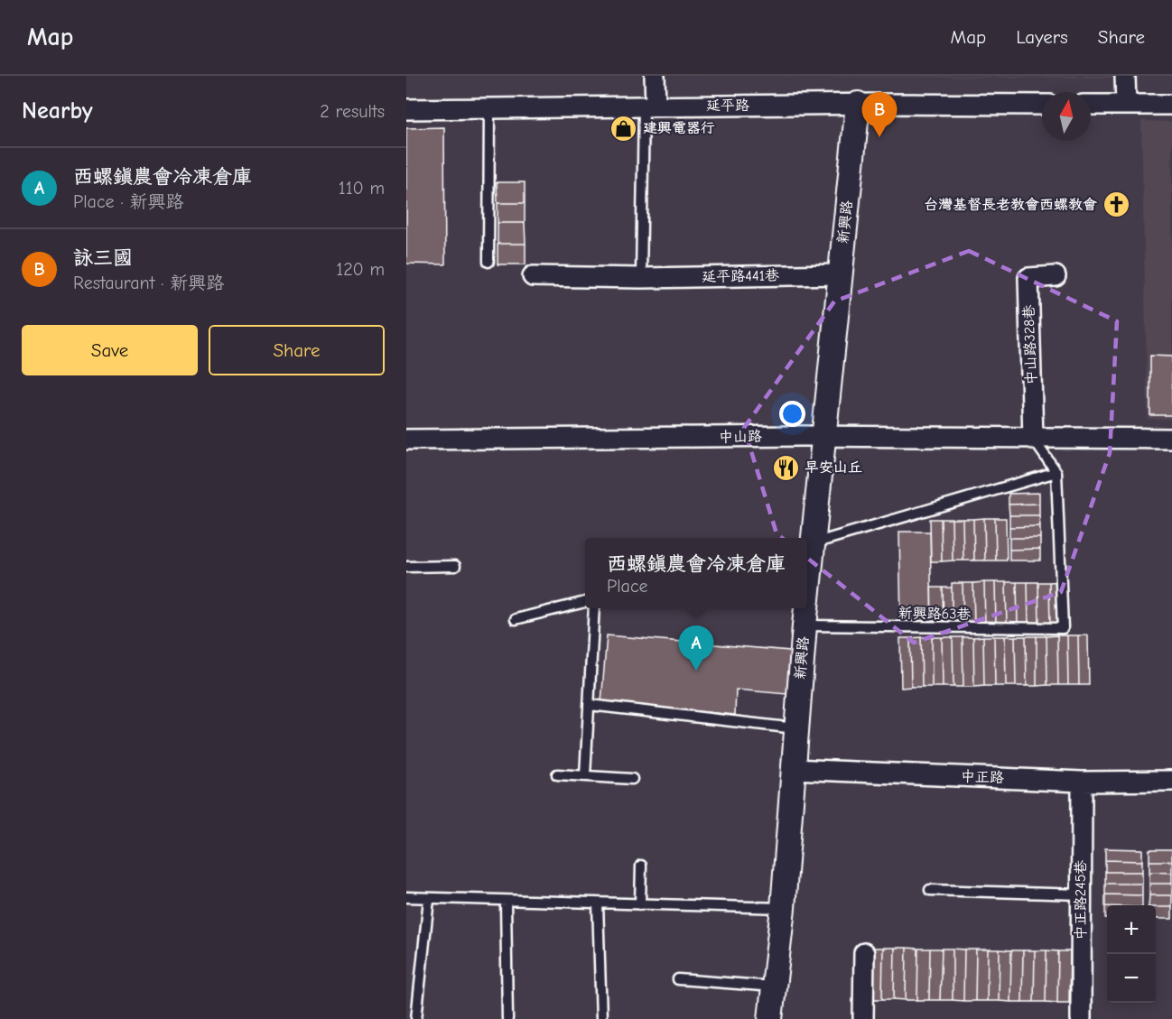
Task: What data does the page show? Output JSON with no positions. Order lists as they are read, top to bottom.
{
  "streets": {
    "street": [
      "延平路",
      "新興路",
      "延平路441巷",
      "中山路328巷",
      "中山路",
      "中正路",
      "中正路245巷"
    ],
    "lane": ["新興路63巷"]
  },
  "crossings": [
    ["延平路", "新興路"],
    ["新興路", "延平路441巷"],
    ["新興路", "中山路"],
    ["新興路", "新興路63巷"],
    ["新興路", "中正路"],
    ["中山路328巷", "中山路"],
    ["中正路", "中正路245巷"]
  ],
  "places": {
    "shop": ["建興電器行"],
    "church": ["台灣基督長老教會西螺教會"],
    "restaurant": ["早安山丘"]
  },
  "north": "top",
  "page": {
    "header": "Map",
    "nav": ["Map", "Layers", "Share"],
    "heading": ["Nearby", "2 results"],
    "pins": ["B", "A"],
    "list": [
      {
        "mark": "A",
        "name": "西螺鎮農會冷凍倉庫",
        "note": "Place · 新興路",
        "value": "110 m"
      },
      {
        "mark": "B",
        "name": "詠三國",
        "note": "Restaurant · 新興路",
        "value": "120 m"
      }
    ],
    "buttons": ["Save", "Share"],
    "popup": ["西螺鎮農會冷凍倉庫", "Place"],
    "map_buttons": ["+", "−"]
  }
}
